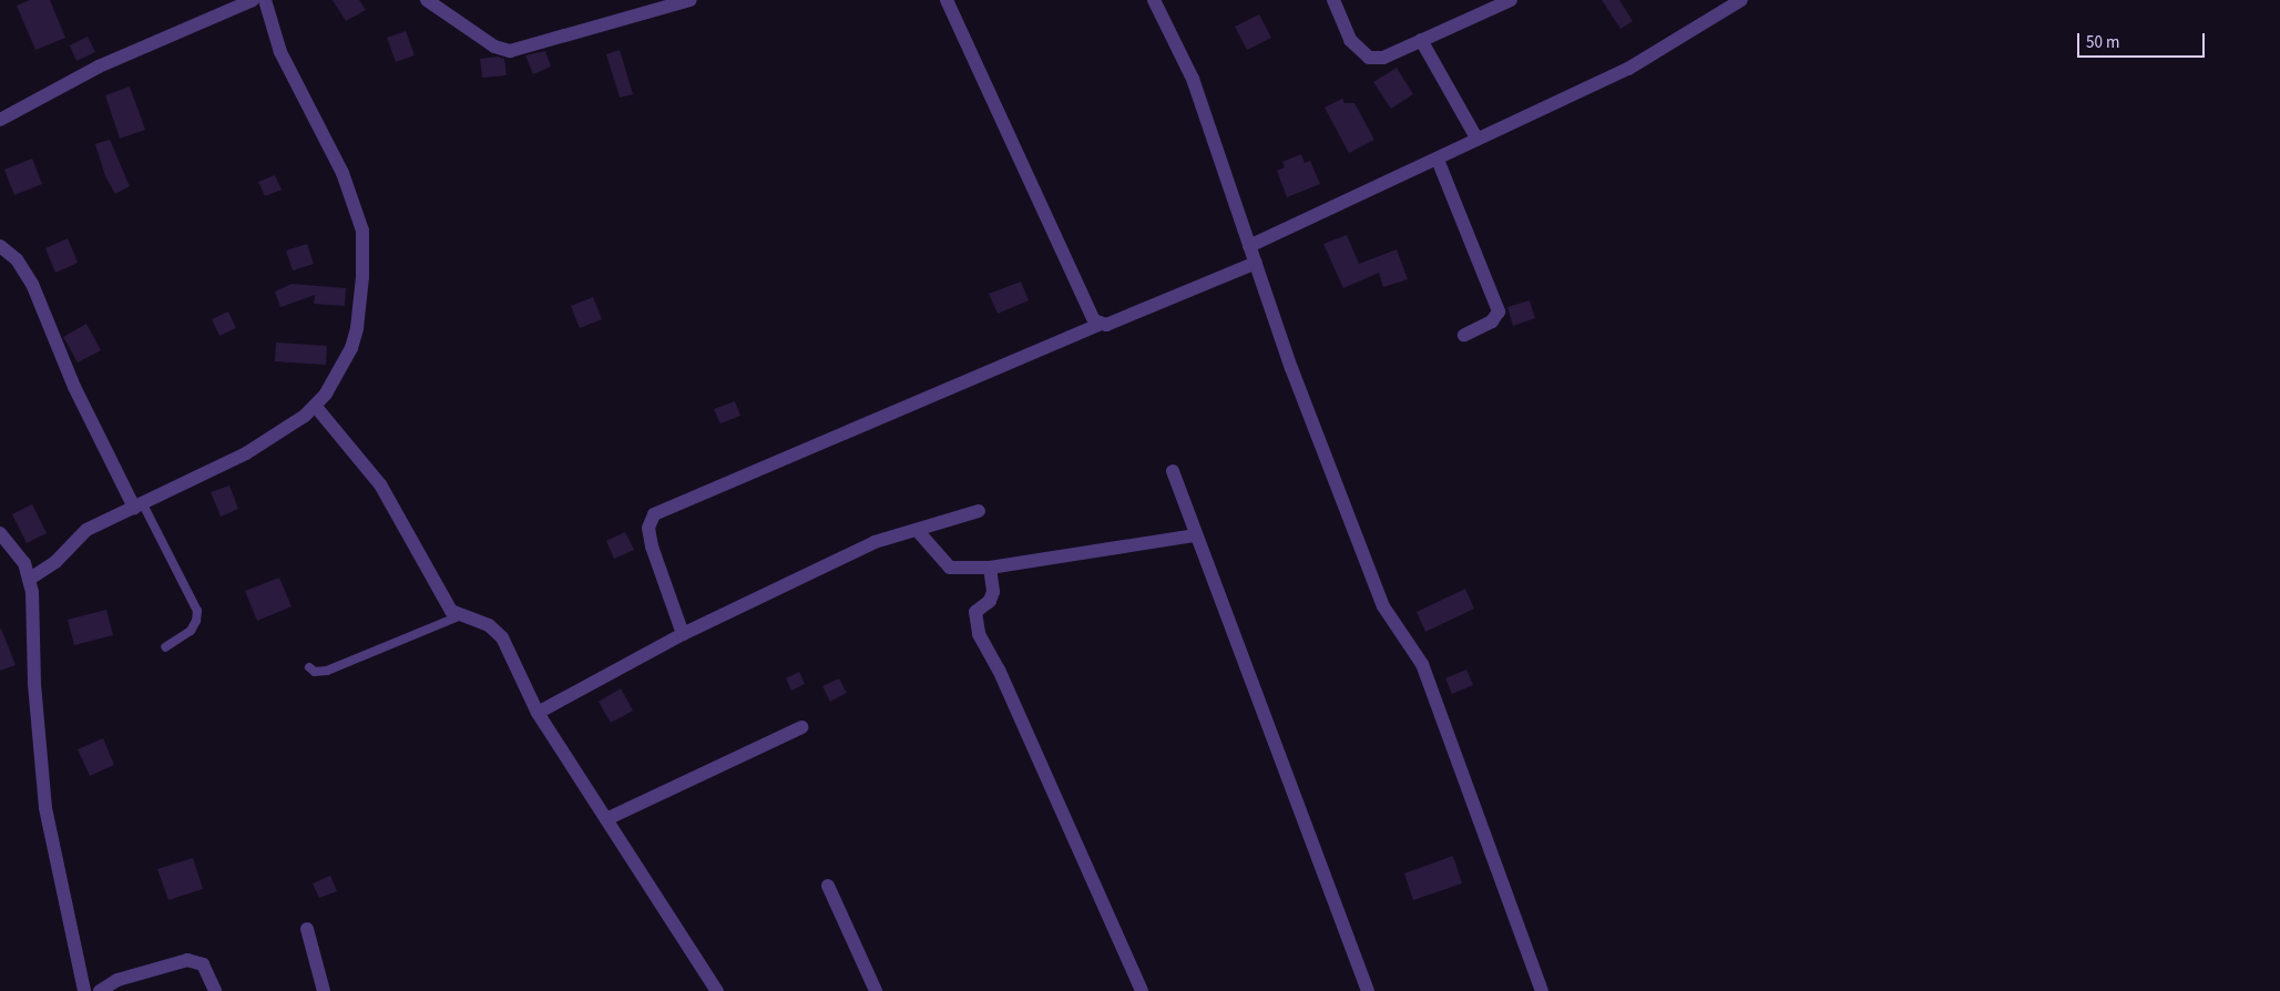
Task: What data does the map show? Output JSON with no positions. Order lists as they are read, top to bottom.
{
  "scale_bar": "50 m"
}
